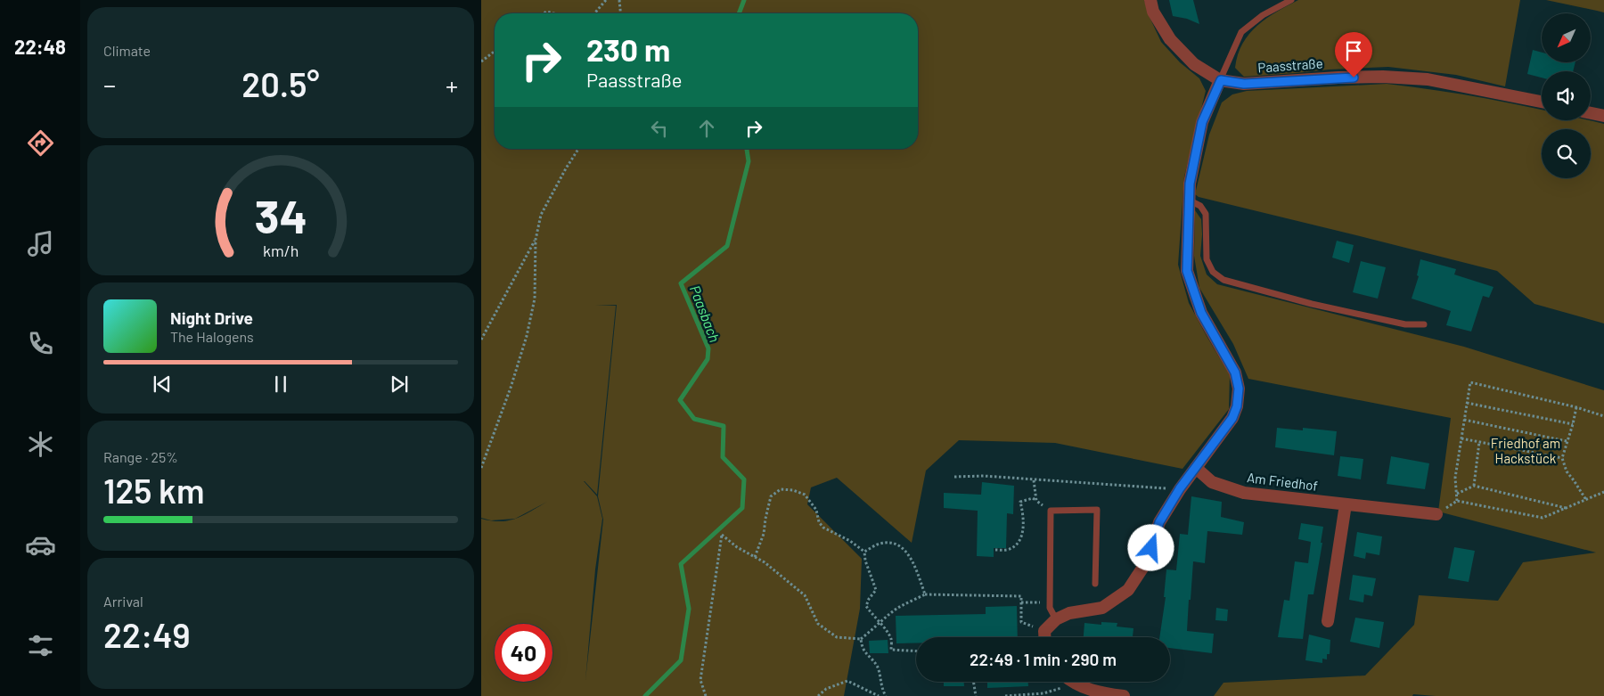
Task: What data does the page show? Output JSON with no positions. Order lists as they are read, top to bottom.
{
  "streets": {
    "street": ["Paasstraße", "Am Friedhof"]
  },
  "water": ["Paasbach"],
  "parks": ["Friedhof am Hackstück"],
  "north": "bottom left",
  "page": {
    "tabs": "22:48",
    "tile": [
      "Climate",
      ["Range · 25%", "125 km"],
      ["Arrival", "22:49"]
    ],
    "turn": ["230 m", "Paasstraße"],
    "heat": ["−", "20.5°", "+"],
    "song": ["Night Drive", "The Halogens"],
    "limit": "40",
    "trip": "22:49 · 1 min · 290 m",
    "gauge": ["34", "km/h"]
  }
}
